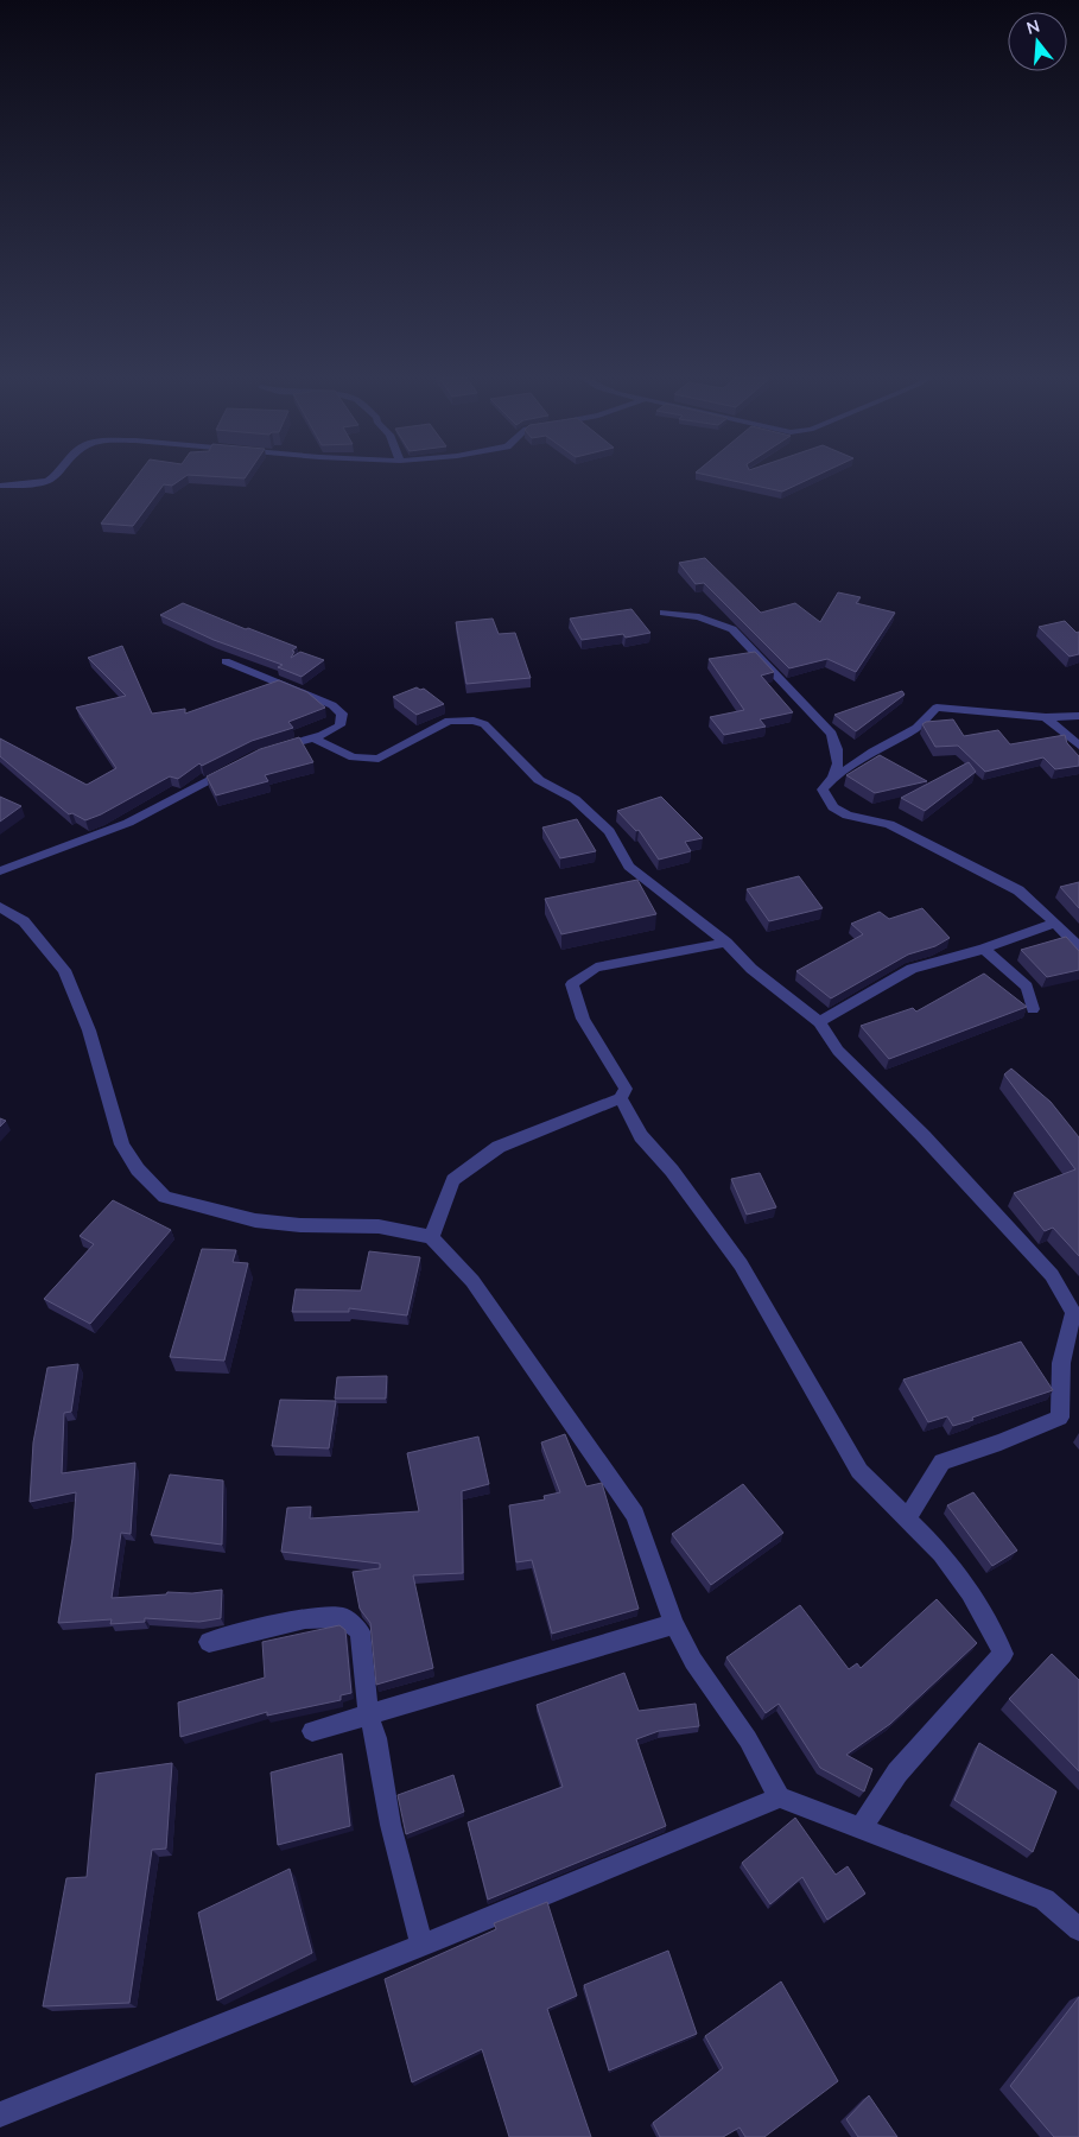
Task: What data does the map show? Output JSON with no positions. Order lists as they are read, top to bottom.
{
  "north": "top"
}
